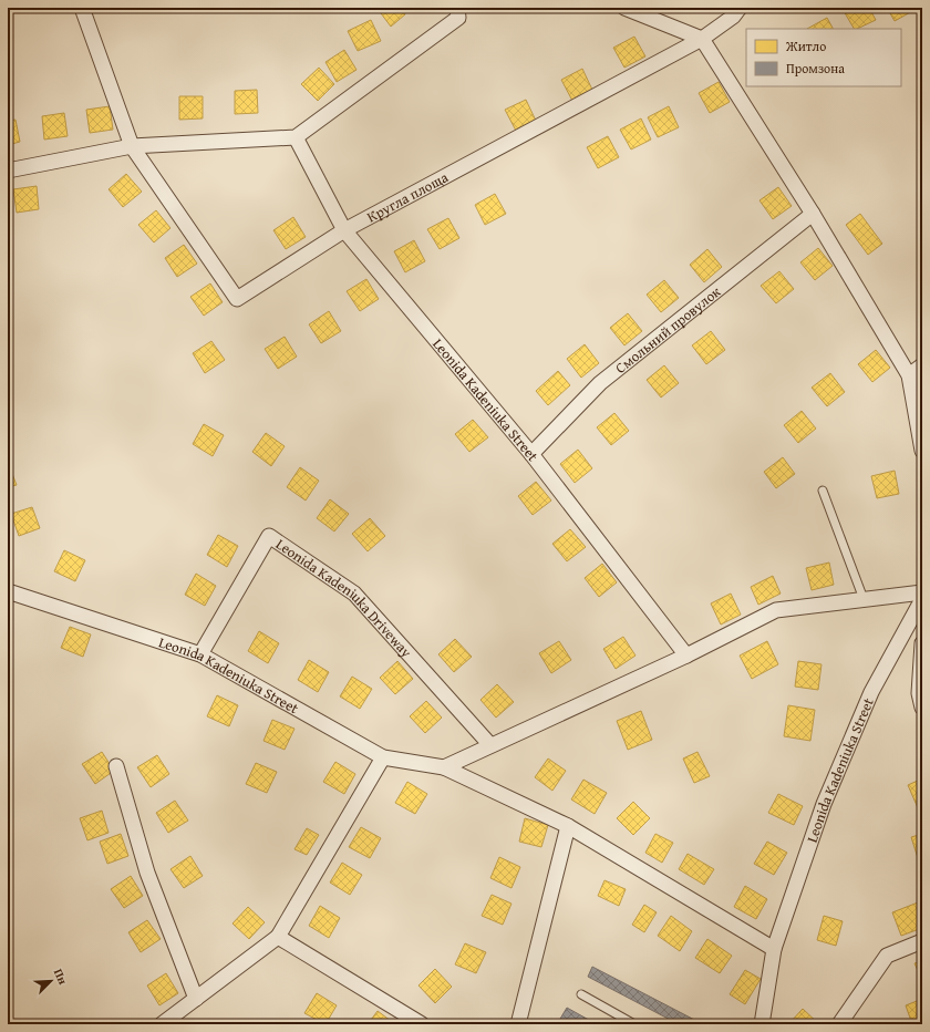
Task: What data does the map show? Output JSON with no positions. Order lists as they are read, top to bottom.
{
  "streets": {
    "street": [
      "Кругла площа",
      "Смольний провулок",
      "Leonida Kadeniuka Street",
      "Leonida Kadeniuka Driveway"
    ]
  },
  "crossings": [
    ["Кругла площа", "Leonida Kadeniuka Street"],
    ["Смольний провулок", "Leonida Kadeniuka Street"],
    ["Leonida Kadeniuka Street", "Leonida Kadeniuka Driveway"]
  ],
  "legend": ["Житло", "Промзона"],
  "north": "top right"
}
